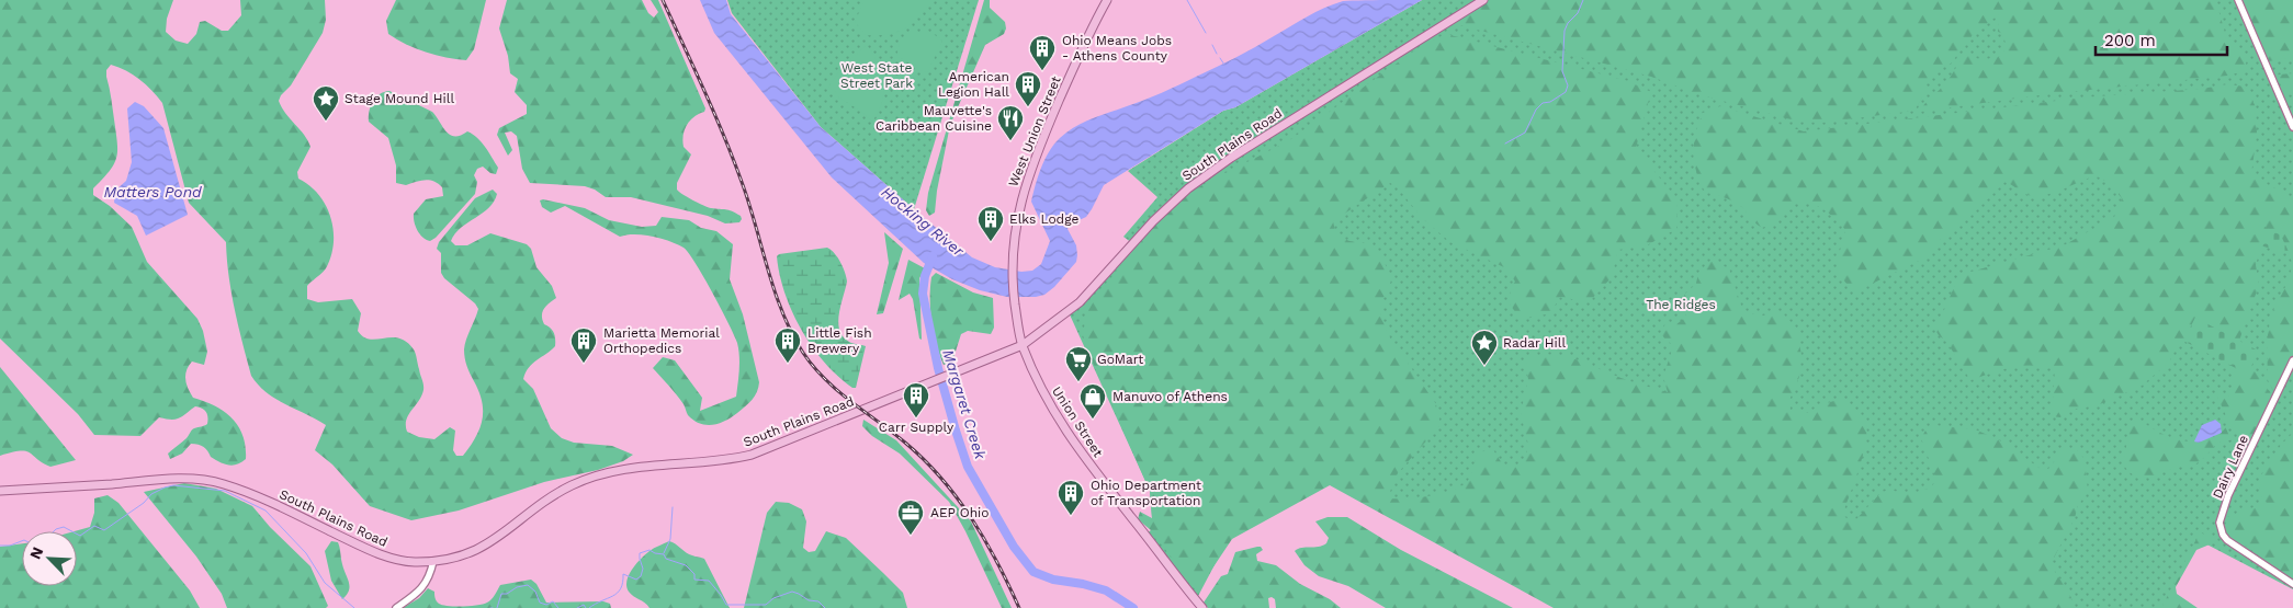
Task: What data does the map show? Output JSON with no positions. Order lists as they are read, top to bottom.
{
  "streets": {
    "main road": ["West Union Street", "South Plains Road", "Union Street"],
    "street": ["Dairy Lane"]
  },
  "crossings": [
    ["West Union Street", "South Plains Road"],
    ["West Union Street", "Union Street"],
    ["South Plains Road", "Union Street"]
  ],
  "water": ["Matters Pond", "Hocking River", "Margaret Creek"],
  "parks": ["West State Street Park", "The Ridges"],
  "places": {
    "building": [
      "Ohio Means Jobs - Athens County",
      "American Legion Hall",
      "Elks Lodge",
      "Marietta Memorial Orthopedics",
      "Little Fish Brewery",
      "Carr Supply",
      "Ohio Department of Transportation"
    ],
    "place": ["Stage Mound Hill", "Radar Hill"],
    "restaurant": ["Mauvette's Caribbean Cuisine"],
    "supermarket": ["GoMart"],
    "shop": ["Manuvo of Athens"],
    "office": ["AEP Ohio"]
  },
  "scale_bar": "200 m",
  "north": "top left"
}
